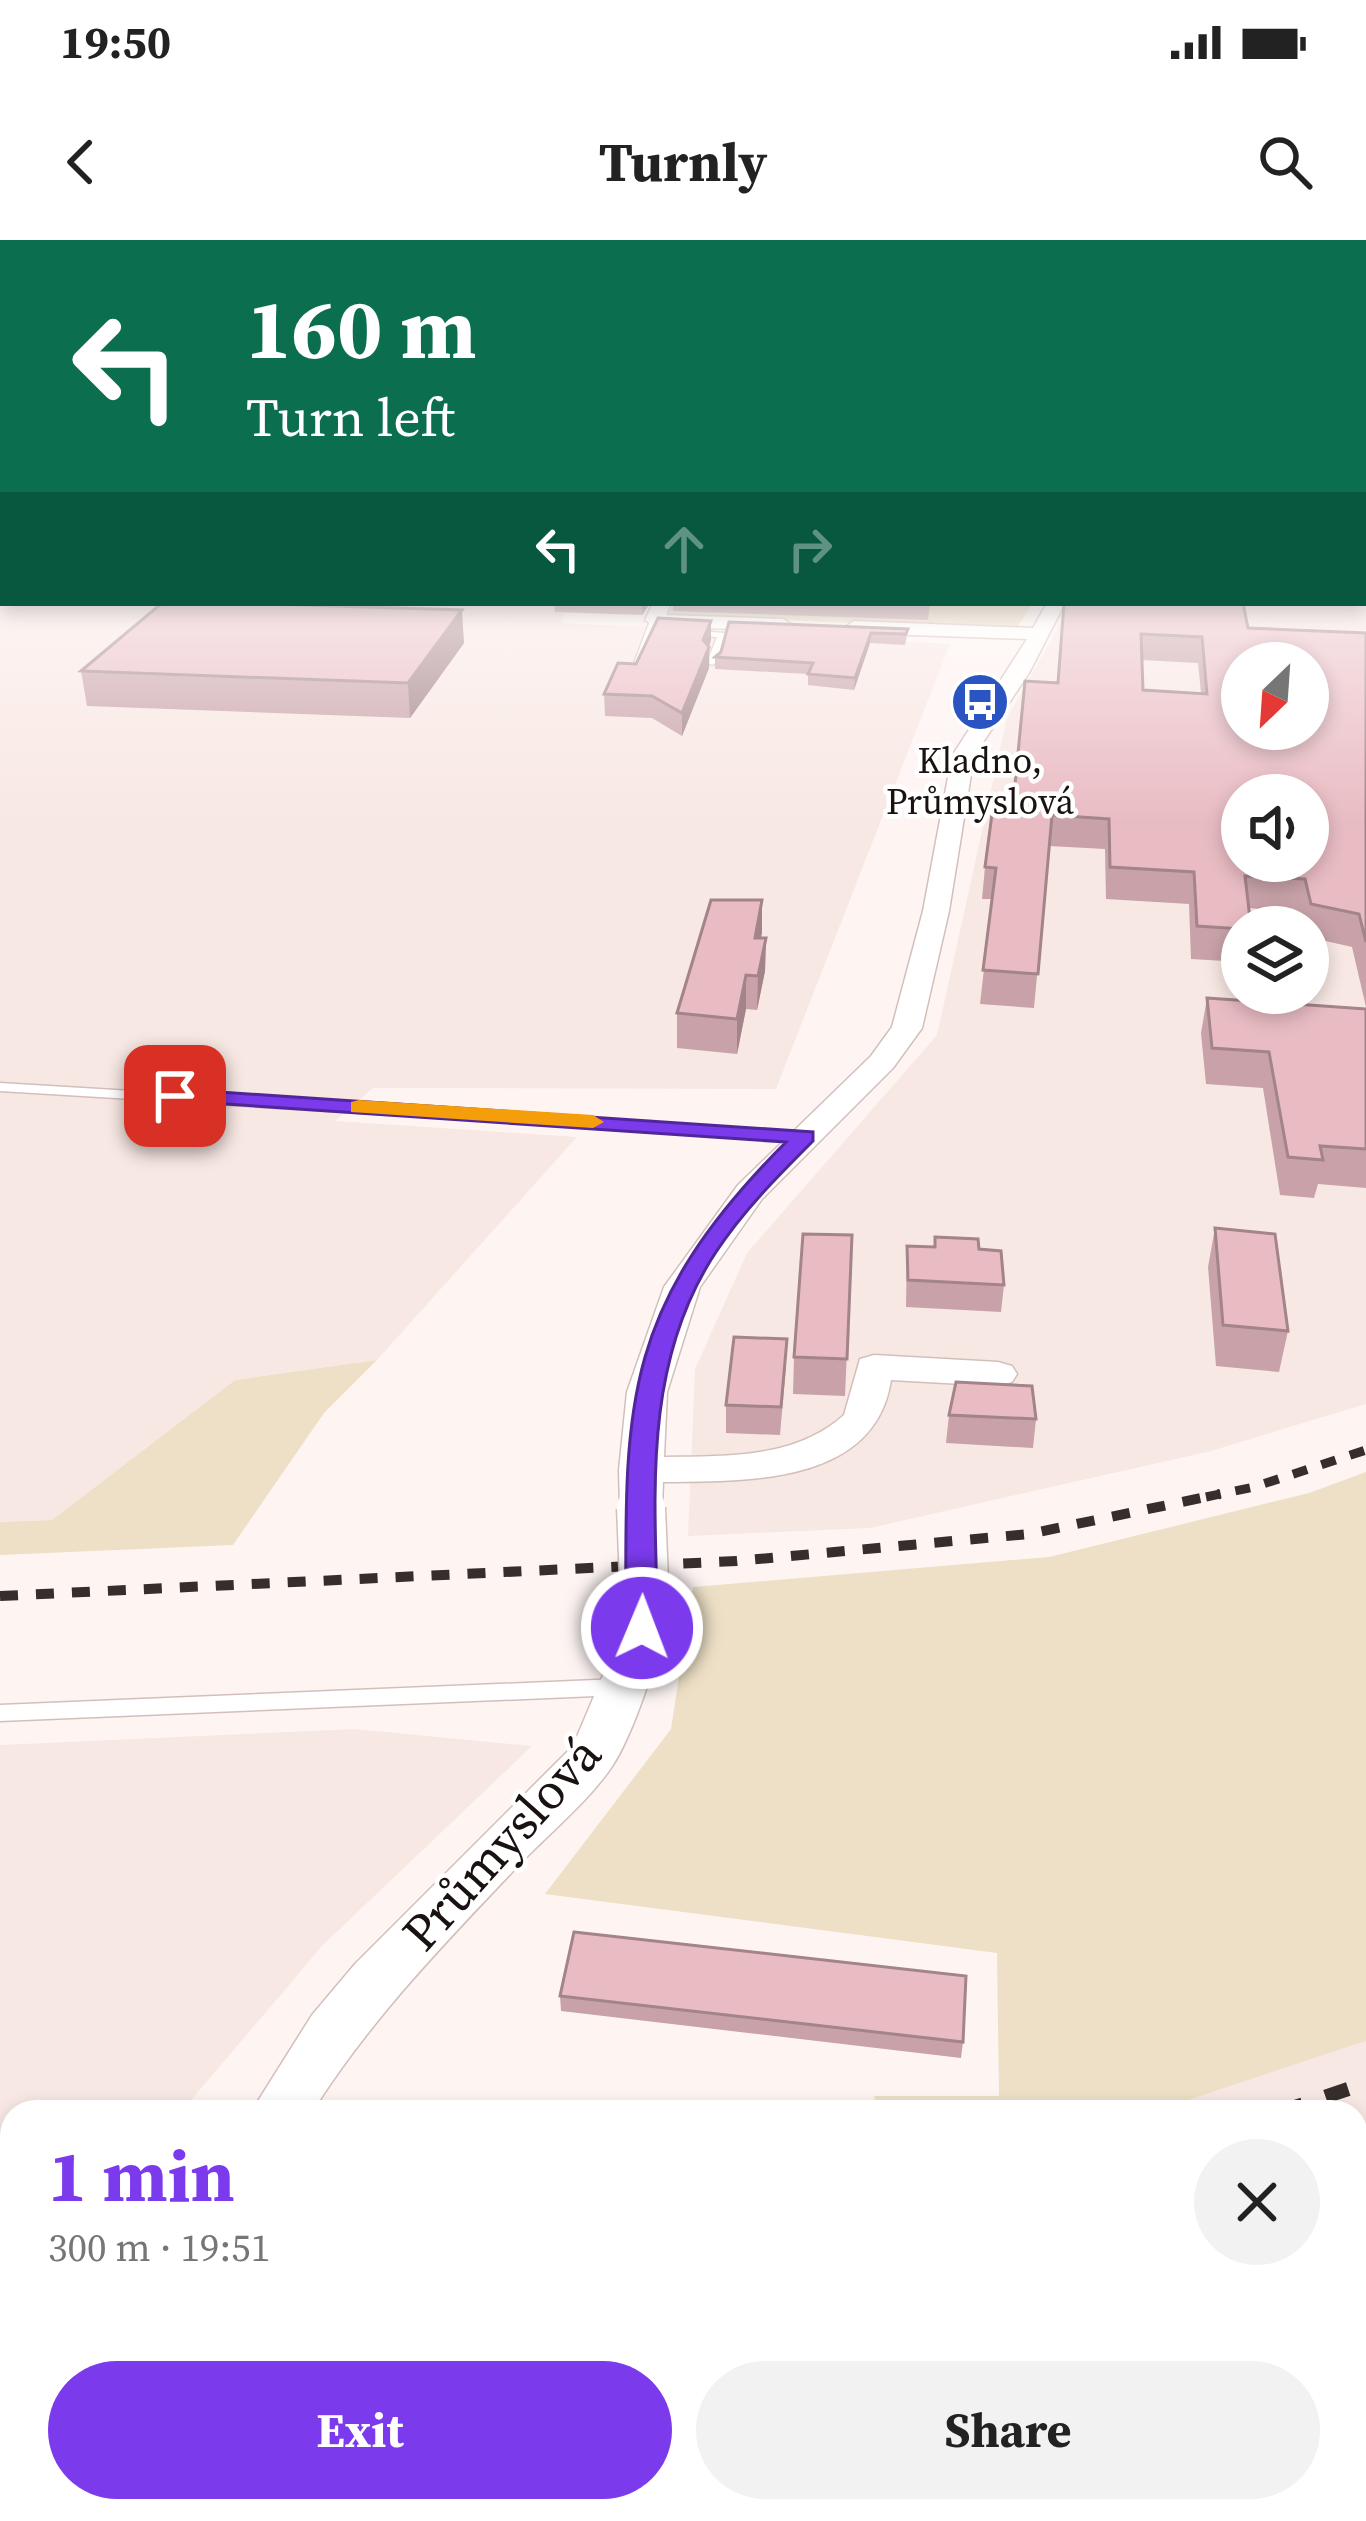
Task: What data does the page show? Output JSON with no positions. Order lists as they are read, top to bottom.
{
  "streets": {
    "street": ["Průmyslová"]
  },
  "places": {
    "bus stop": ["Kladno, Průmyslová"]
  },
  "north": "bottom left",
  "page": {
    "status": "19:50",
    "header": "Turnly",
    "turn": ["160 m", "Turn left"],
    "heading": ["1 min", "300 m · 19:51"],
    "buttons": ["Exit", "Share"]
  }
}
